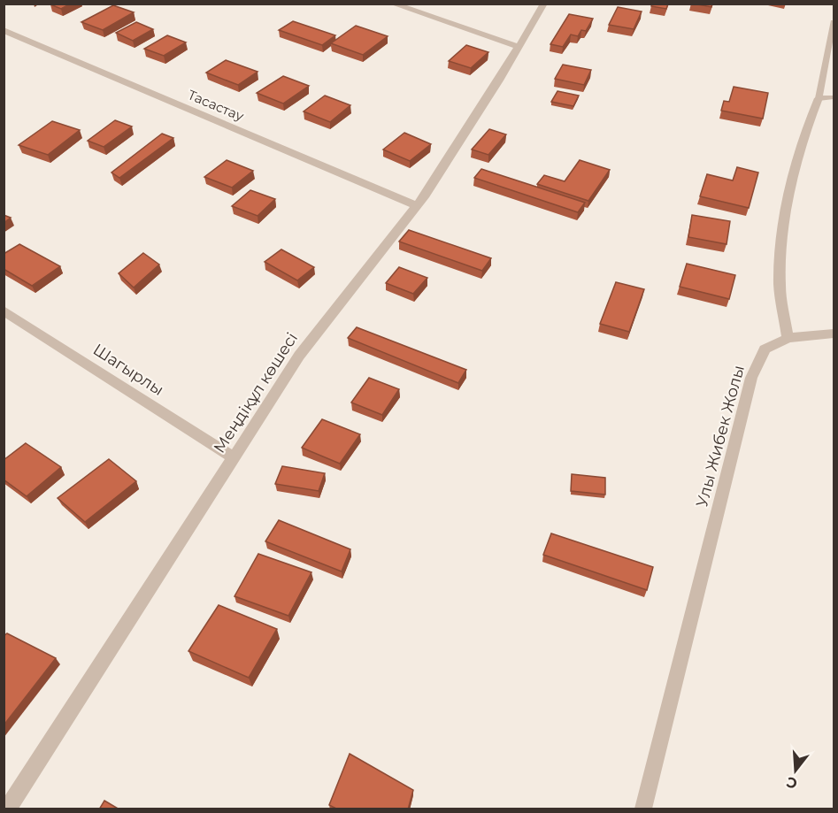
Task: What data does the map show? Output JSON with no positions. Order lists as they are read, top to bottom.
{
  "streets": {
    "street": [
      "Тасастау",
      "Шагырлы",
      "Меңдіқұл көшесі",
      "Улы Жибек Жолы"
    ]
  },
  "crossings": [
    ["Тасастау", "Меңдіқұл көшесі"],
    ["Шагырлы", "Меңдіқұл көшесі"]
  ],
  "north": "bottom"
}
